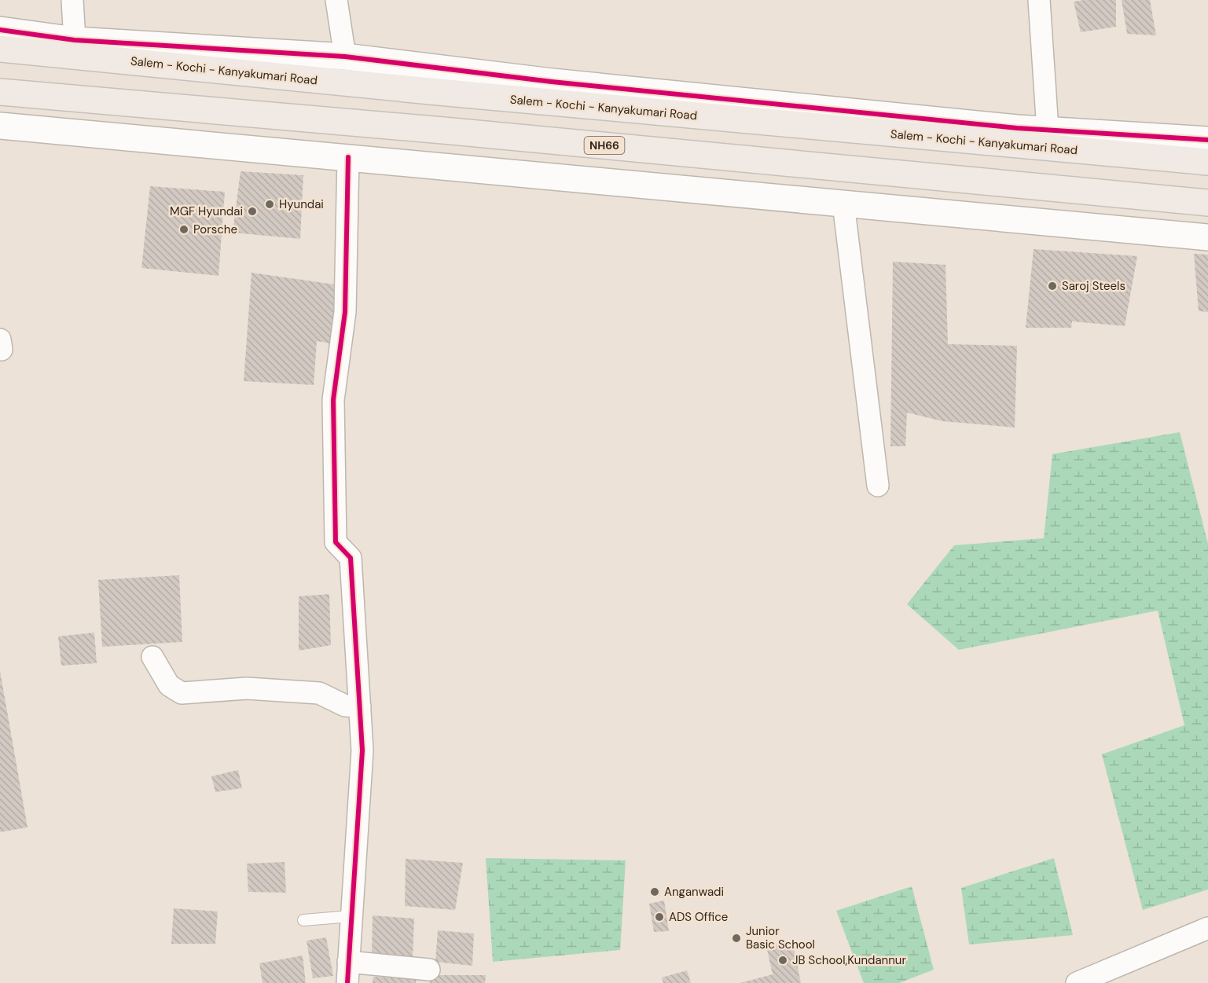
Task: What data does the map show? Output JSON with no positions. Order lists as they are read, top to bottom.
{
  "streets": {
    "highway": ["Salem - Kochi - Kanyakumari Road", "NH66"]
  },
  "places": [
    "Hyundai",
    "MGF Hyundai",
    "Porsche",
    "Saroj Steels",
    "Anganwadi",
    "ADS Office",
    "Junior Basic School",
    "JB School,Kundannur"
  ]
}
